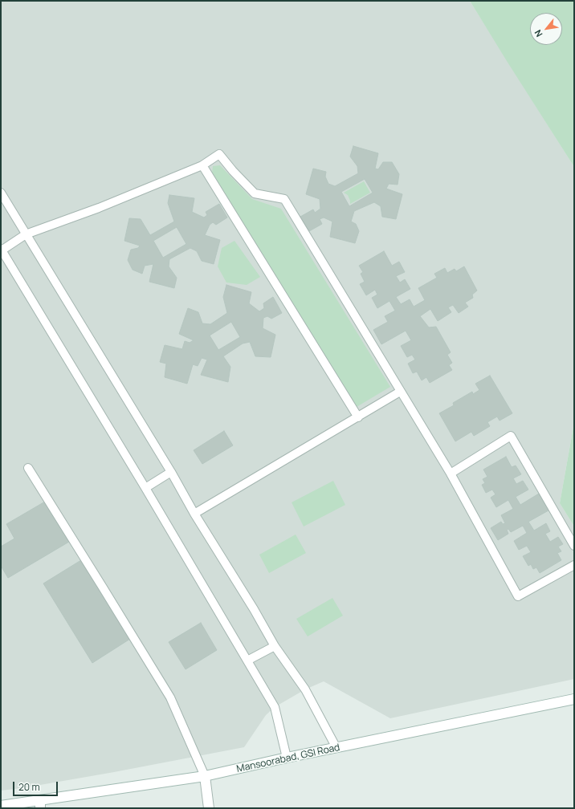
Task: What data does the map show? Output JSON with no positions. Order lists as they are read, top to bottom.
{
  "streets": {
    "street": ["Mansoorabad, GSI Road"]
  },
  "scale_bar": "20 m",
  "north": "bottom left"
}
